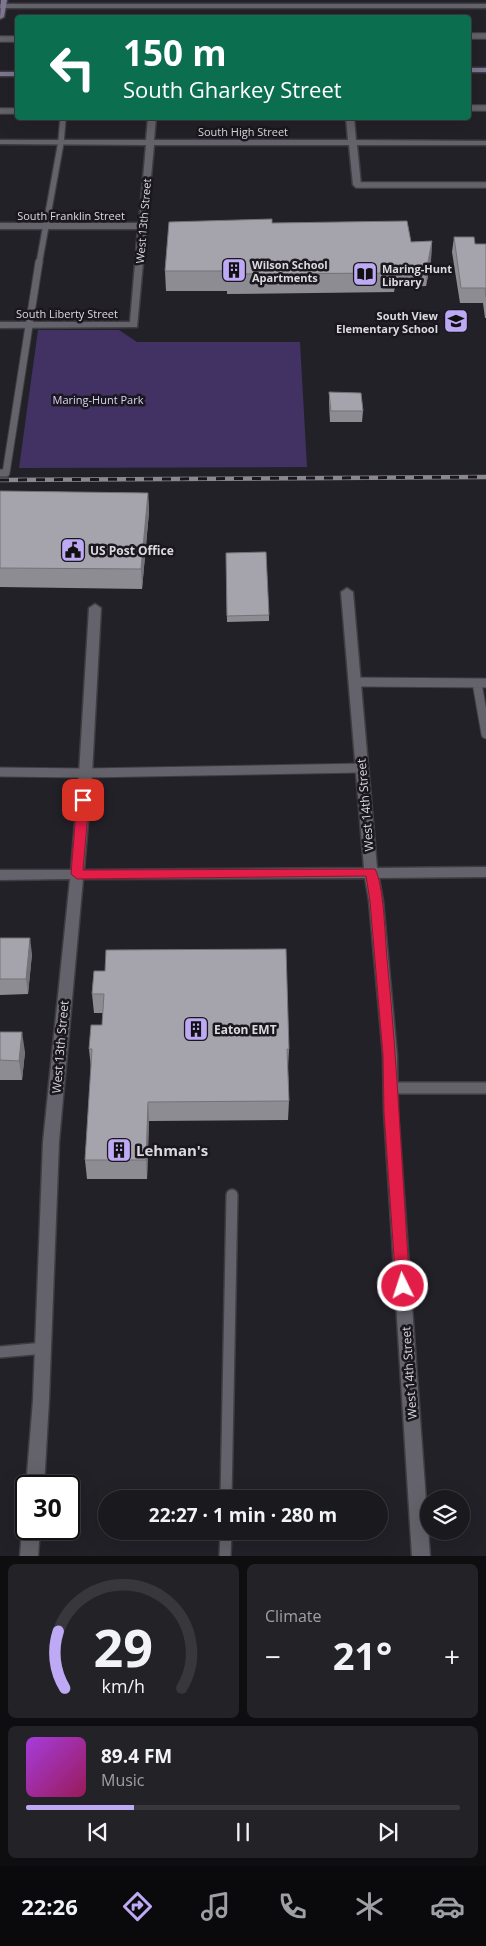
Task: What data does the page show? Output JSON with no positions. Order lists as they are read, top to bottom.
{
  "streets": {
    "street": [
      "South High Street",
      "South Franklin Street",
      "West 13th Street",
      "South Liberty Street",
      "West 14th Street"
    ]
  },
  "crossings": [
    ["South High Street", "West 13th Street"],
    ["South Franklin Street", "West 13th Street"],
    ["West 13th Street", "South Liberty Street"]
  ],
  "parks": ["Maring-Hunt Park"],
  "places": {
    "building": ["Wilson School Apartments", "Eaton EMT", "Lehman's"],
    "library": ["Maring-Hunt Library"],
    "school or university": ["South View Elementary School"],
    "public building": ["US Post Office"]
  },
  "page": {
    "turn": ["150 m", "South Gharkey Street"],
    "limit": "30",
    "trip": "22:27 · 1 min · 280 m",
    "tile": "Climate",
    "heat": ["−", "21°", "+"],
    "song": ["89.4 FM", "Music"],
    "tabs": "22:26",
    "gauge": ["29", "km/h"]
  }
}
